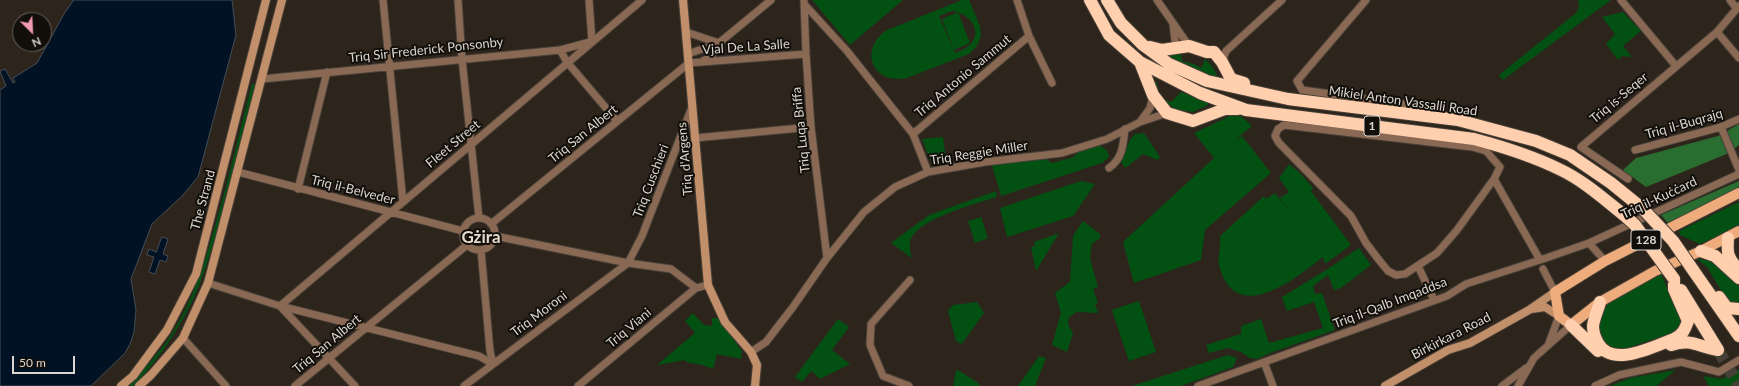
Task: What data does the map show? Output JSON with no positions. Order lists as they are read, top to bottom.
{
  "streets": {
    "highway": ["Mikiel Anton Vassalli Road", "1"],
    "main road": [
      "Triq d'Argens",
      "The Strand",
      "128",
      "Birkirkara Road"
    ],
    "street": [
      "Vjal De La Salle",
      "Triq Sir Frederick Ponsonby",
      "Triq Antonio Sammut",
      "Triq is-Seqer",
      "Triq il-Buqrajq",
      "Triq Luqa Briffa",
      "Triq San Albert",
      "Fleet Street",
      "Triq Reggie Miller",
      "Triq Cuschieri",
      "Triq il-Belveder",
      "Triq il-Kuċċard",
      "Triq il-Qalb Imqaddsa",
      "Triq Moroni",
      "Triq Viani"
    ]
  },
  "crossings": [
    ["Vjal De La Salle", "Triq Luqa Briffa"],
    ["Vjal De La Salle", "Triq San Albert"],
    ["Vjal De La Salle", "Triq d'Argens"],
    ["Triq Sir Frederick Ponsonby", "Fleet Street"],
    ["Triq Sir Frederick Ponsonby", "The Strand"],
    ["Mikiel Anton Vassalli Road", "1"],
    ["1", "Triq Reggie Miller"],
    ["Triq Luqa Briffa", "Triq Reggie Miller"],
    ["Triq San Albert", "Triq d'Argens"],
    ["Triq San Albert", "Triq il-Belveder"],
    ["Fleet Street", "Triq il-Belveder"],
    ["Triq Reggie Miller", "Triq d'Argens"],
    ["Triq d'Argens", "Triq Cuschieri"],
    ["Triq Cuschieri", "Triq Moroni"],
    ["Triq il-Belveder", "The Strand"],
    ["Triq il-Kuċċard", "Triq il-Qalb Imqaddsa"],
    ["128", "Birkirkara Road"]
  ],
  "districts": ["Gżira"],
  "scale_bar": "50 m",
  "north": "bottom right"
}
